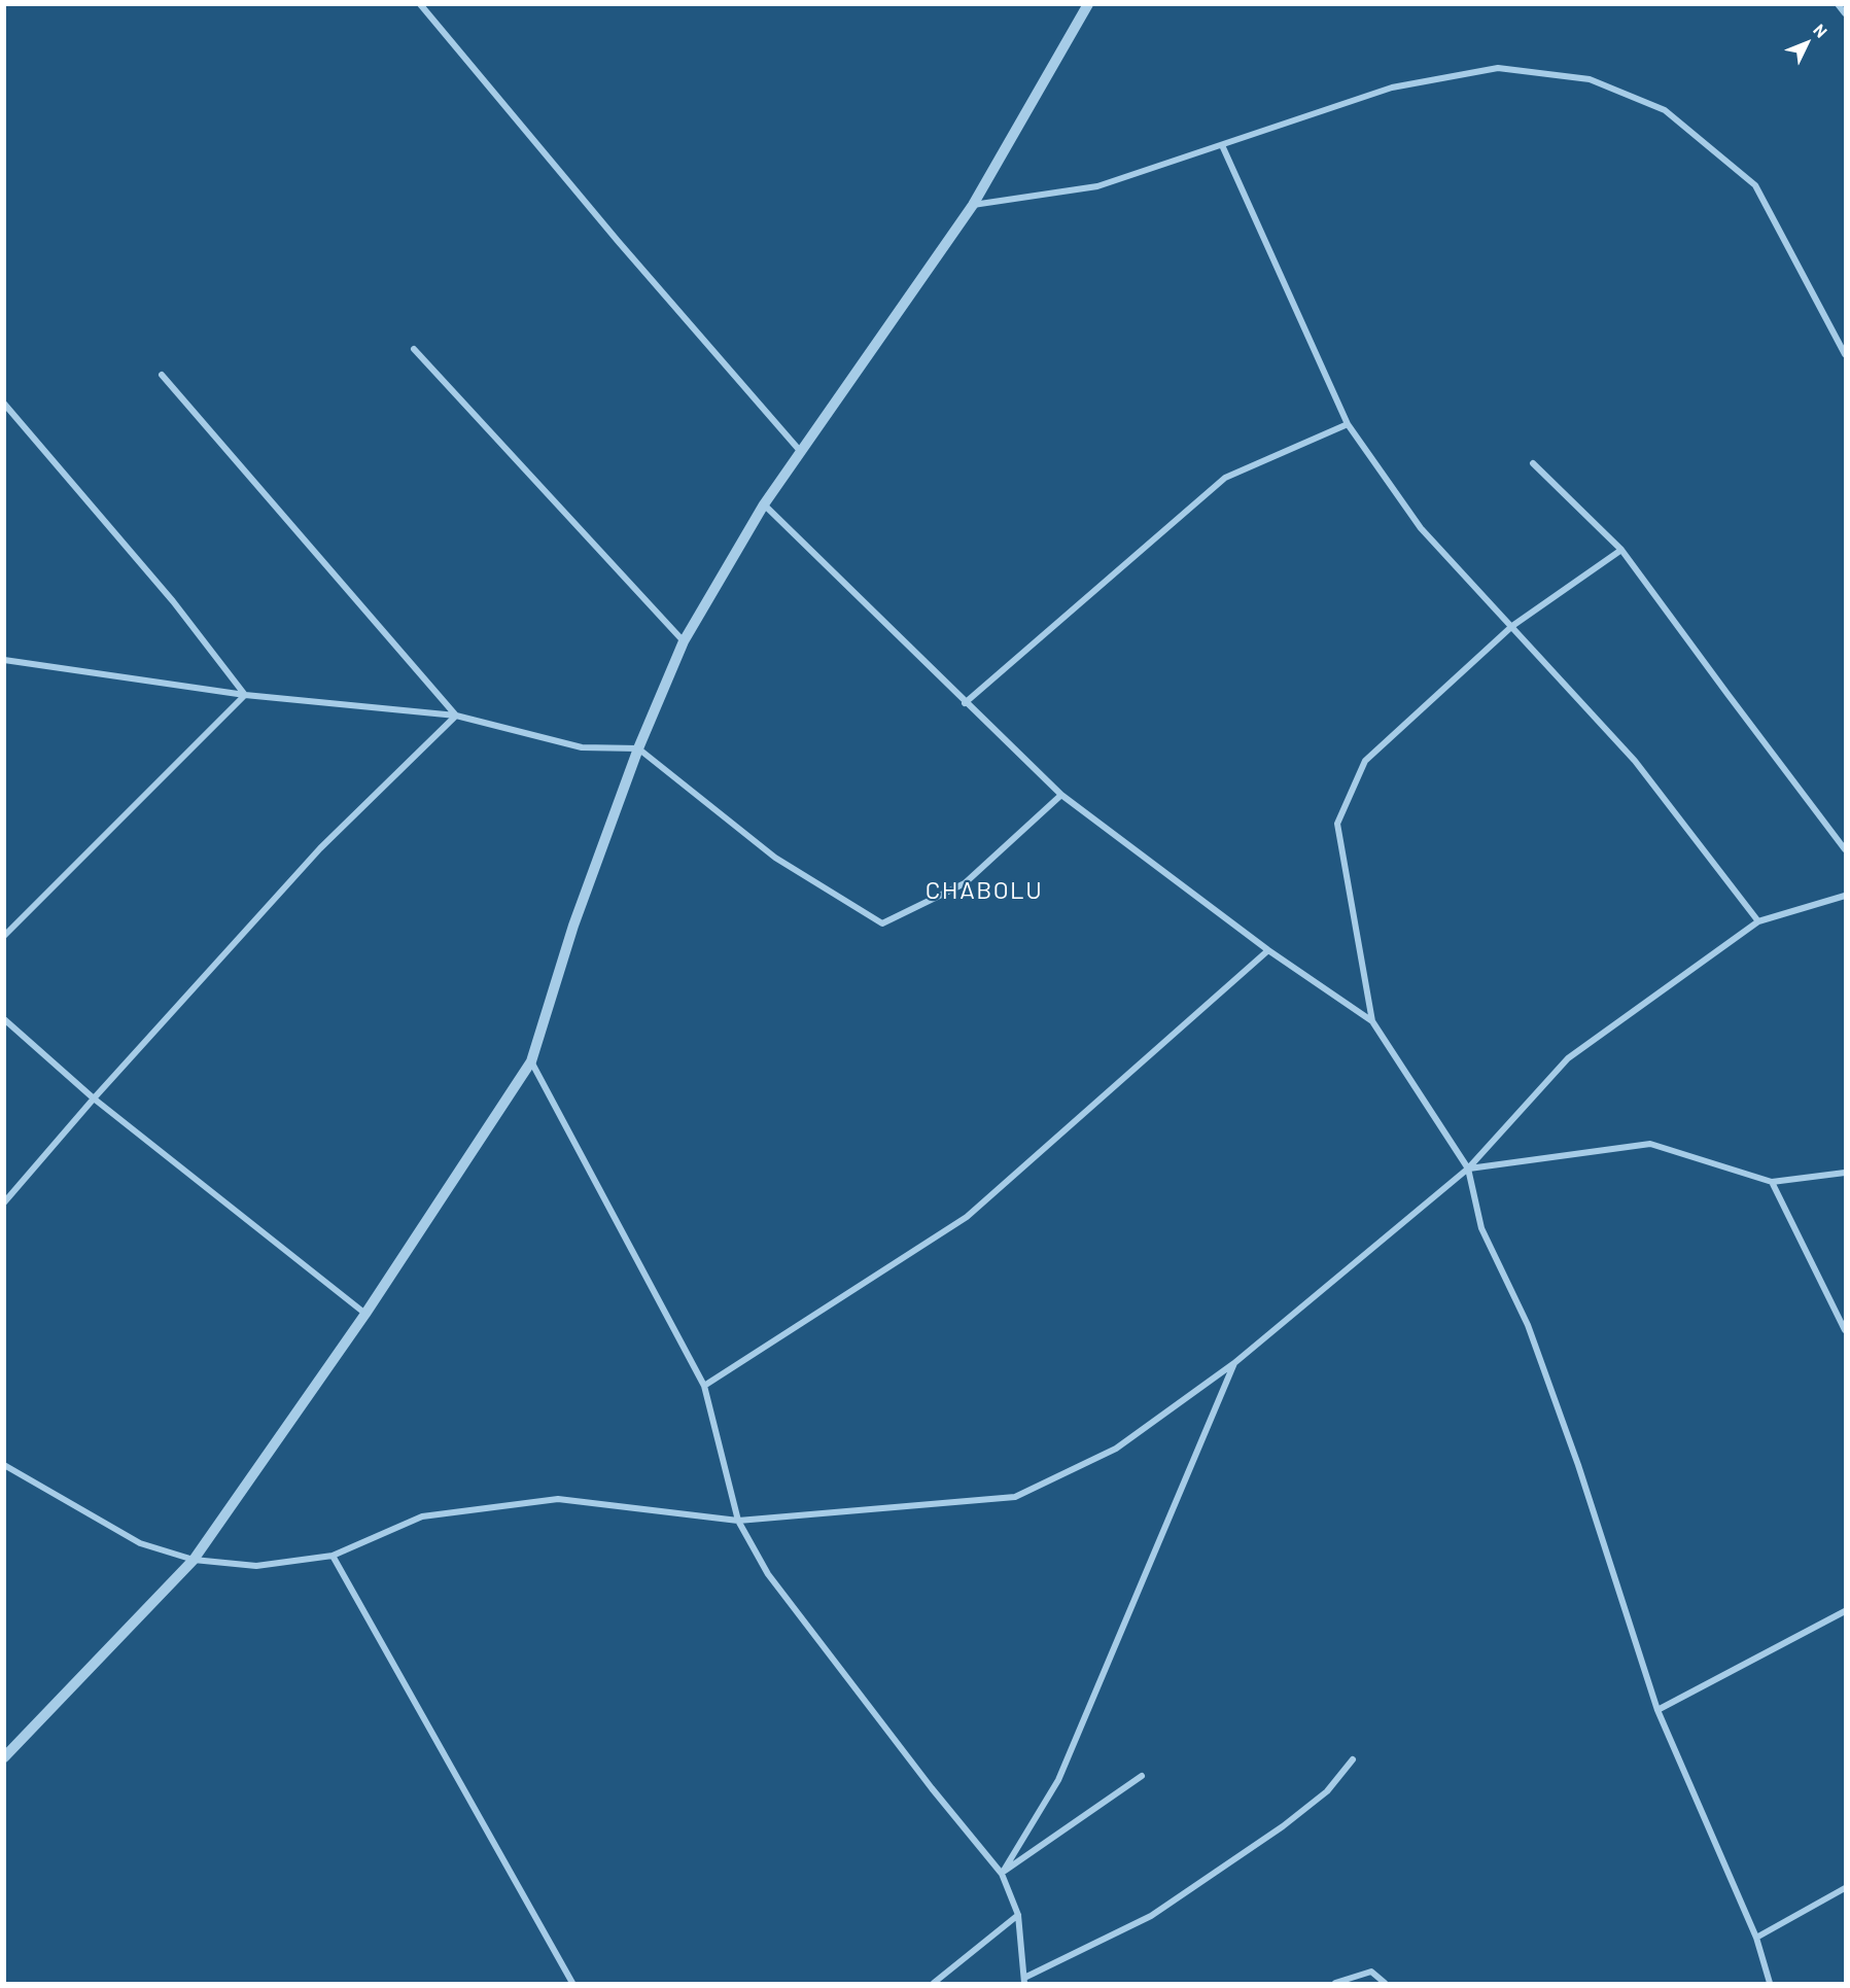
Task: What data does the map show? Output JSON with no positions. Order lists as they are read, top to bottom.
{
  "districts": ["CHABOLU"],
  "north": "top right"
}
